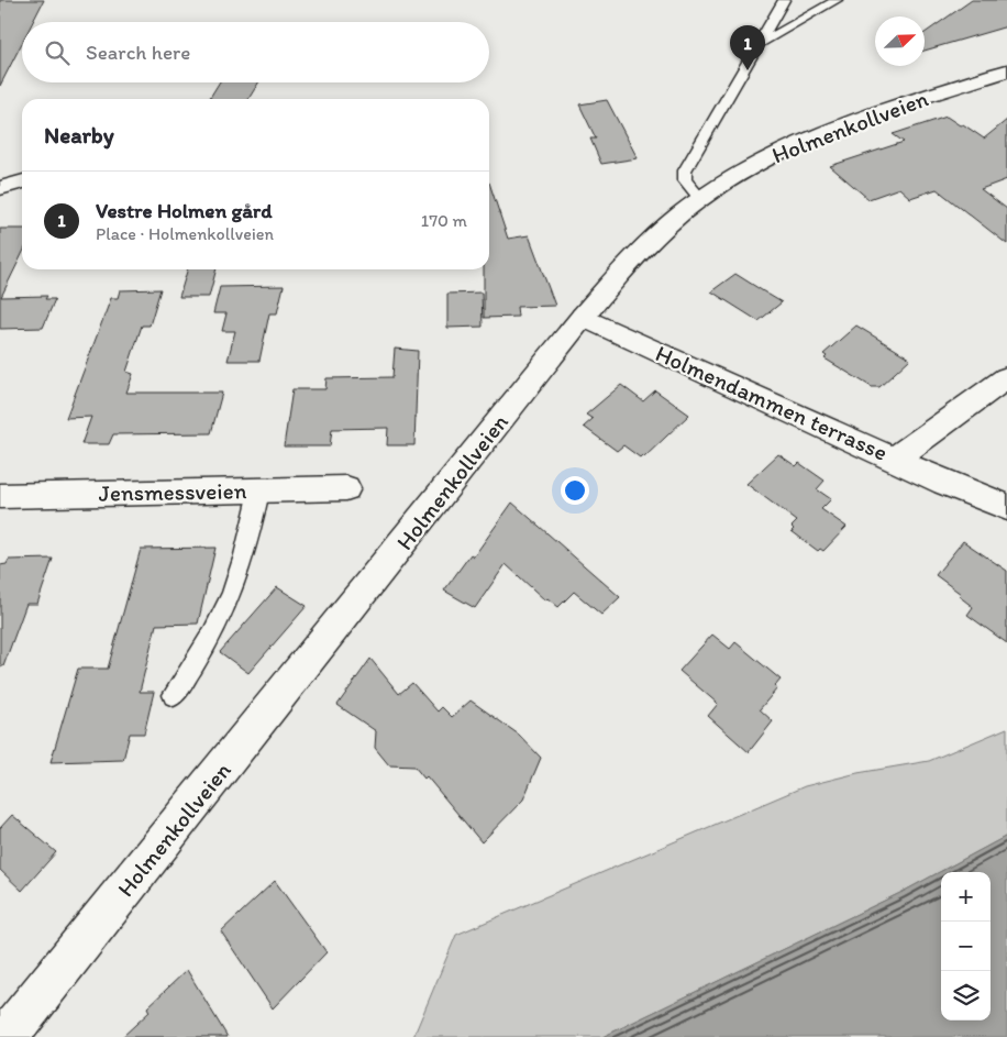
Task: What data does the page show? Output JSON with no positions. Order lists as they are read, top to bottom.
{
  "streets": {
    "main road": ["Holmenkollveien", "Holmendammen terrasse", "Jensmessveien"]
  },
  "crossings": [
    ["Holmenkollveien", "Holmendammen terrasse"]
  ],
  "north": "top right",
  "page": {
    "search": "Search here",
    "pins": "1",
    "heading": "Nearby",
    "list": [
      {
        "mark": "1",
        "name": "Vestre Holmen gård",
        "note": "Place · Holmenkollveien",
        "value": "170 m"
      }
    ],
    "map_buttons": ["+", "−"]
  }
}
